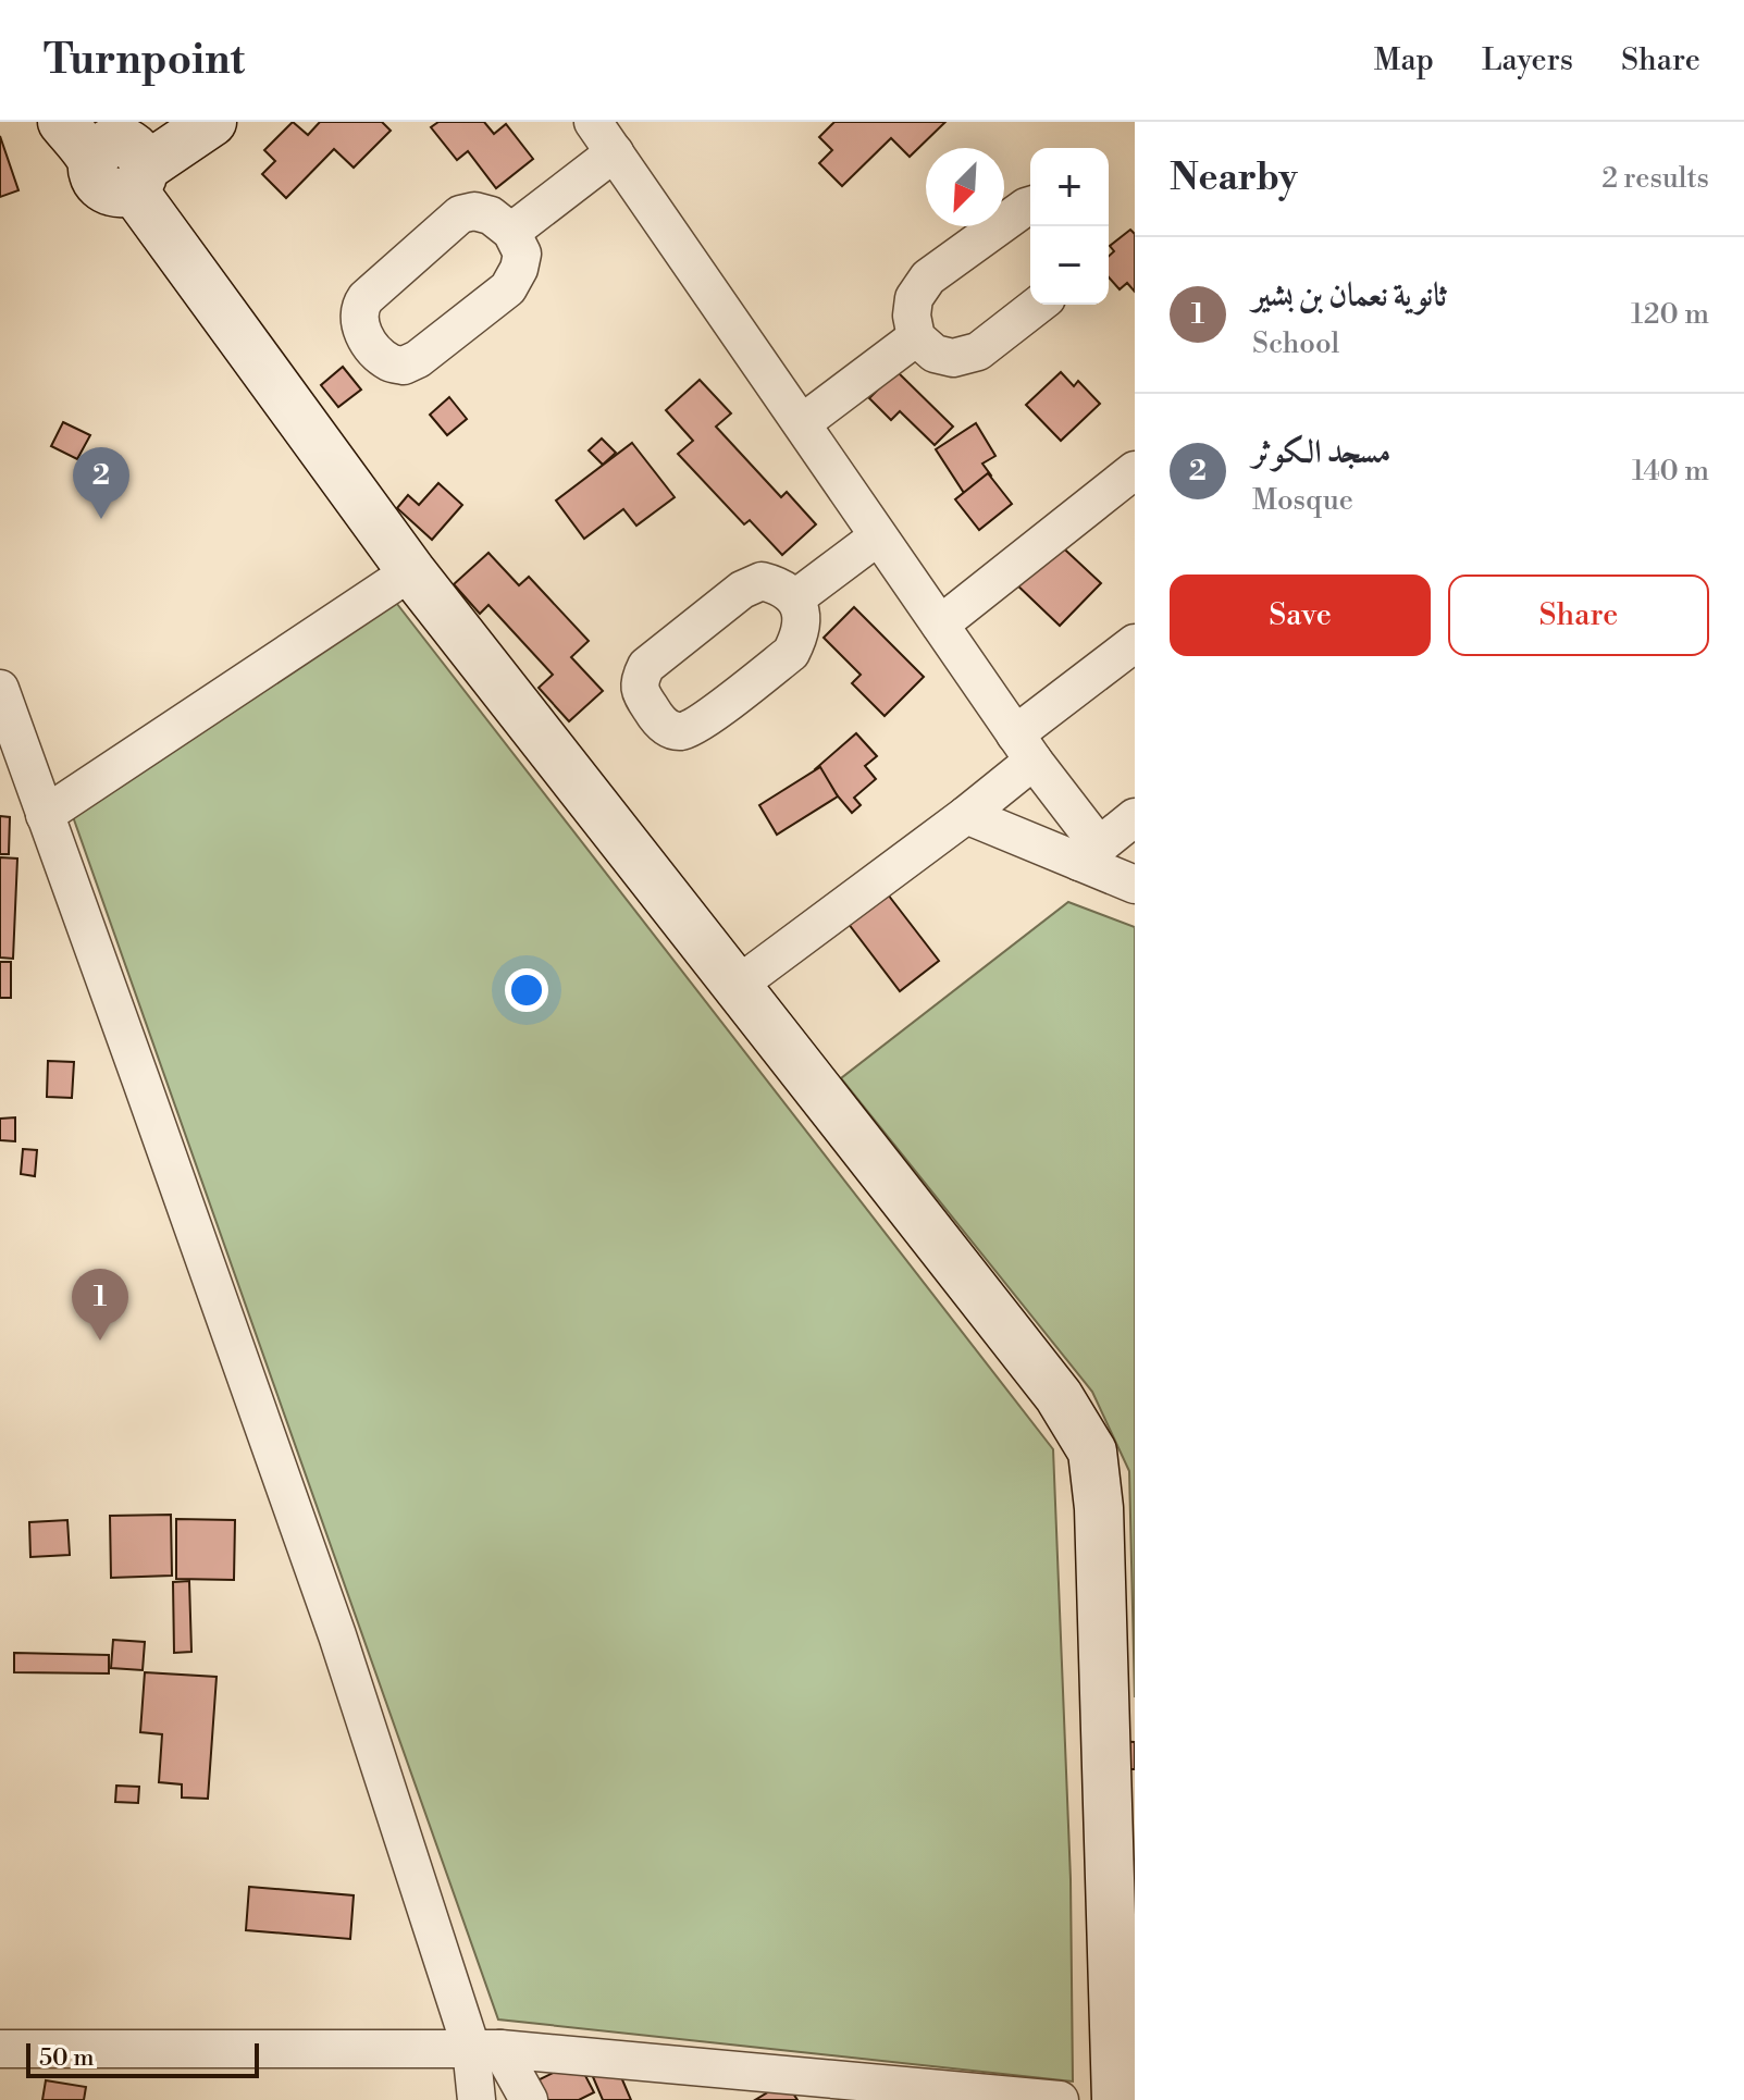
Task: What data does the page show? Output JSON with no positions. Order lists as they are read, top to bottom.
{
  "scale_bar": "50 m",
  "north": "bottom left",
  "page": {
    "header": "Turnpoint",
    "nav": ["Map", "Layers", "Share"],
    "heading": ["Nearby", "2 results"],
    "map_buttons": ["+", "−"],
    "list": [
      {
        "mark": "1",
        "name": "ثانوية نعمان بن بشير",
        "note": "School",
        "value": "120 m"
      },
      {
        "mark": "2",
        "name": "مسجد الكوثر",
        "note": "Mosque",
        "value": "140 m"
      }
    ],
    "pins": ["2", "1"],
    "buttons": ["Save", "Share"],
    "scale": "50 m"
  }
}
